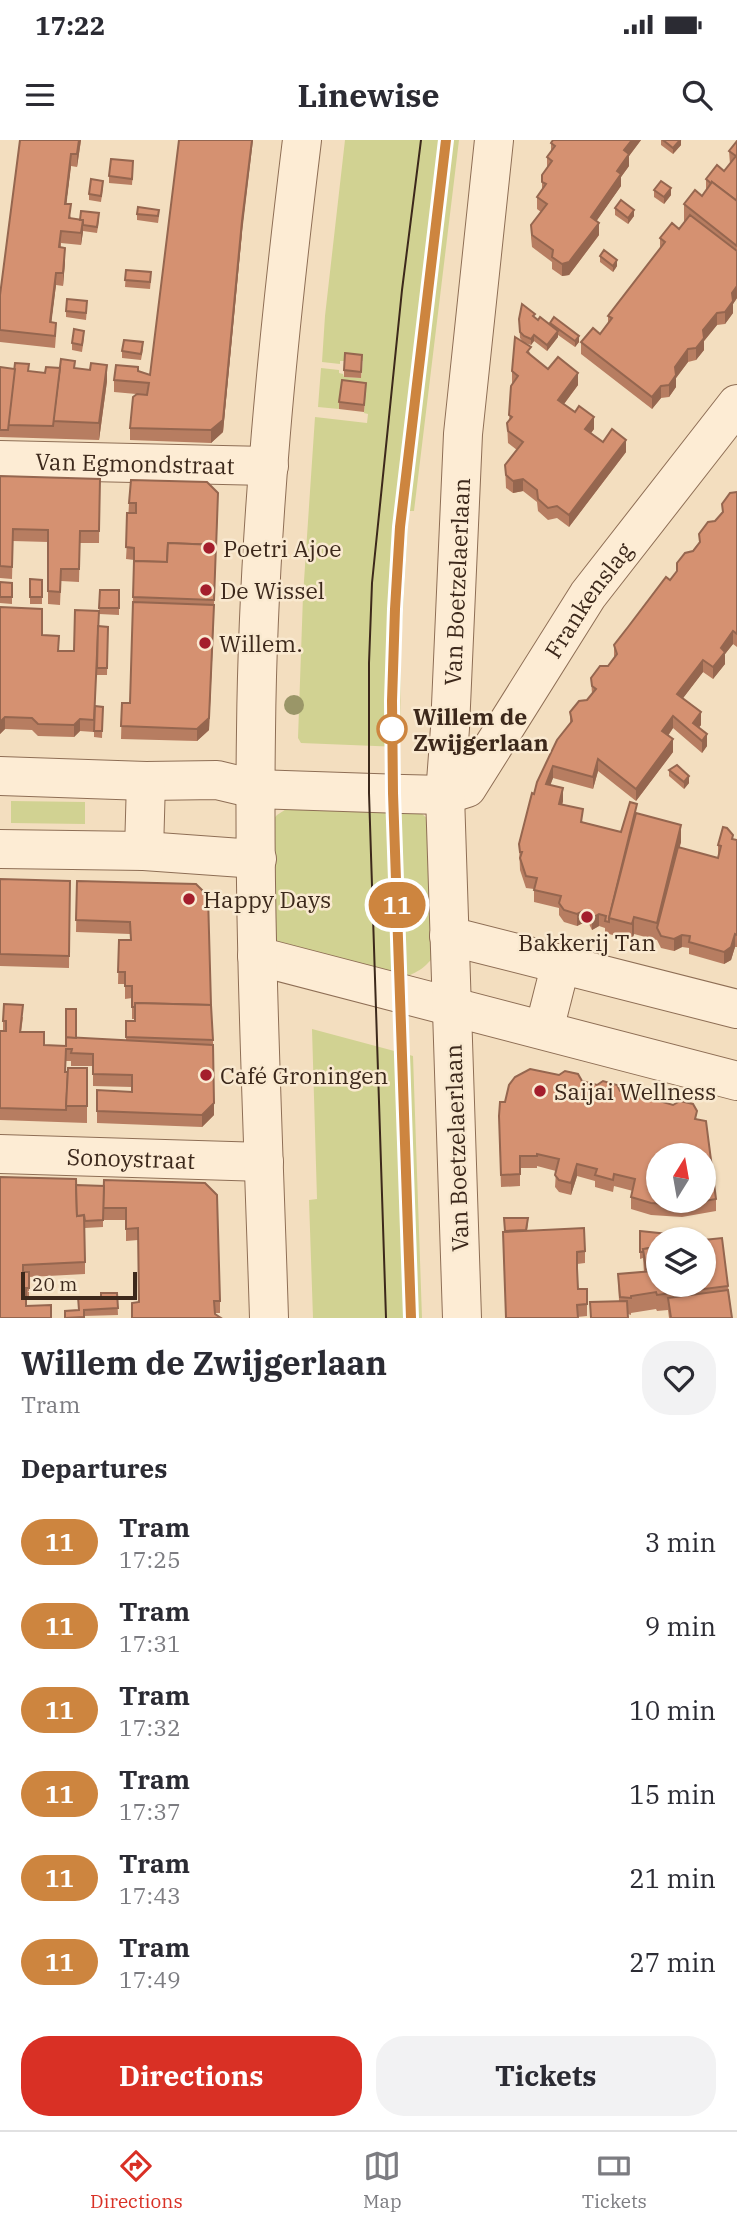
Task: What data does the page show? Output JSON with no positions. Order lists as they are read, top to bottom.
{
  "streets": {
    "street": [
      "Van Egmondstraat",
      "Van Boetzelaerlaan",
      "Frankenslag",
      "Sonoystraat"
    ]
  },
  "crossings": [
    ["Van Boetzelaerlaan", "Frankenslag"]
  ],
  "places": [
    "Poetri Ajoe",
    "De Wissel",
    "Willem.",
    "Willem de Zwijgerlaan",
    "Happy Days",
    "Bakkerij Tan",
    "Café Groningen",
    "Saijai Wellness"
  ],
  "lines": ["tram line 11"],
  "scale_bar": "20 m",
  "north": "top",
  "page": {
    "status": "17:22",
    "header": "Linewise",
    "on_map": "11",
    "scale": "20 m",
    "heading": [
      ["Willem de Zwijgerlaan", "Tram"],
      "Departures"
    ],
    "list": [
      {
        "mark": "11",
        "name": "Tram",
        "note": "17:25",
        "value": "3 min"
      },
      {
        "mark": "11",
        "name": "Tram",
        "note": "17:31",
        "value": "9 min"
      },
      {
        "mark": "11",
        "name": "Tram",
        "note": "17:32",
        "value": "10 min"
      },
      {
        "mark": "11",
        "name": "Tram",
        "note": "17:37",
        "value": "15 min"
      },
      {
        "mark": "11",
        "name": "Tram",
        "note": "17:43",
        "value": "21 min"
      },
      {
        "mark": "11",
        "name": "Tram",
        "note": "17:49",
        "value": "27 min"
      }
    ],
    "buttons": ["Directions", "Tickets"],
    "tabs": ["Directions", "Map", "Tickets"]
  }
}
